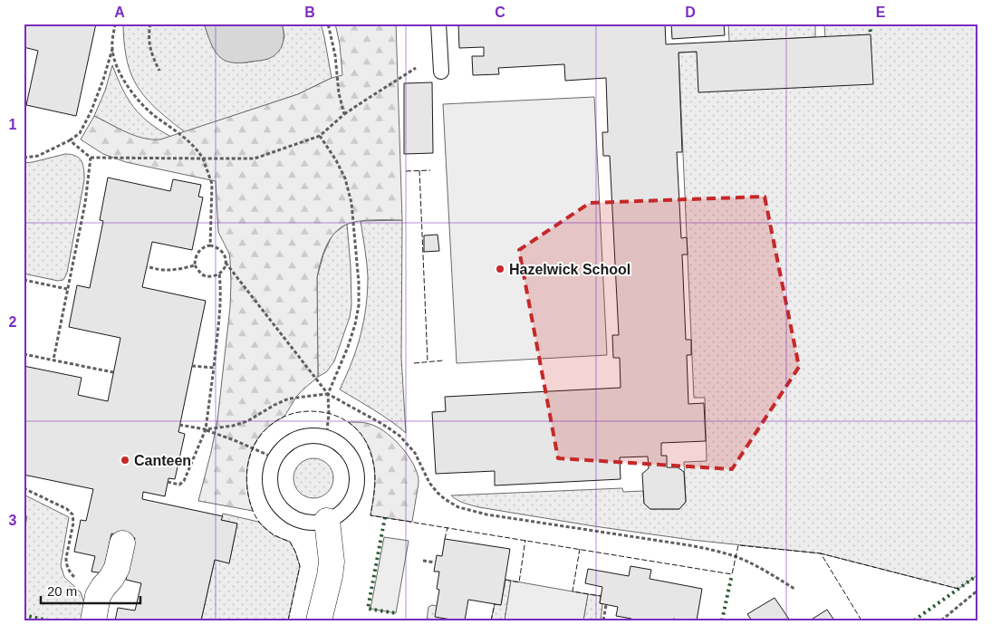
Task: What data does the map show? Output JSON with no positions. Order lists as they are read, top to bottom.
{
  "places": ["Hazelwick School", "Canteen"],
  "scale_bar": "20 m",
  "grid": {
    "columns": [
      "A",
      "B",
      "C",
      "D",
      "E"
    ],
    "rows": ["1", "2", "3"]
  }
}
